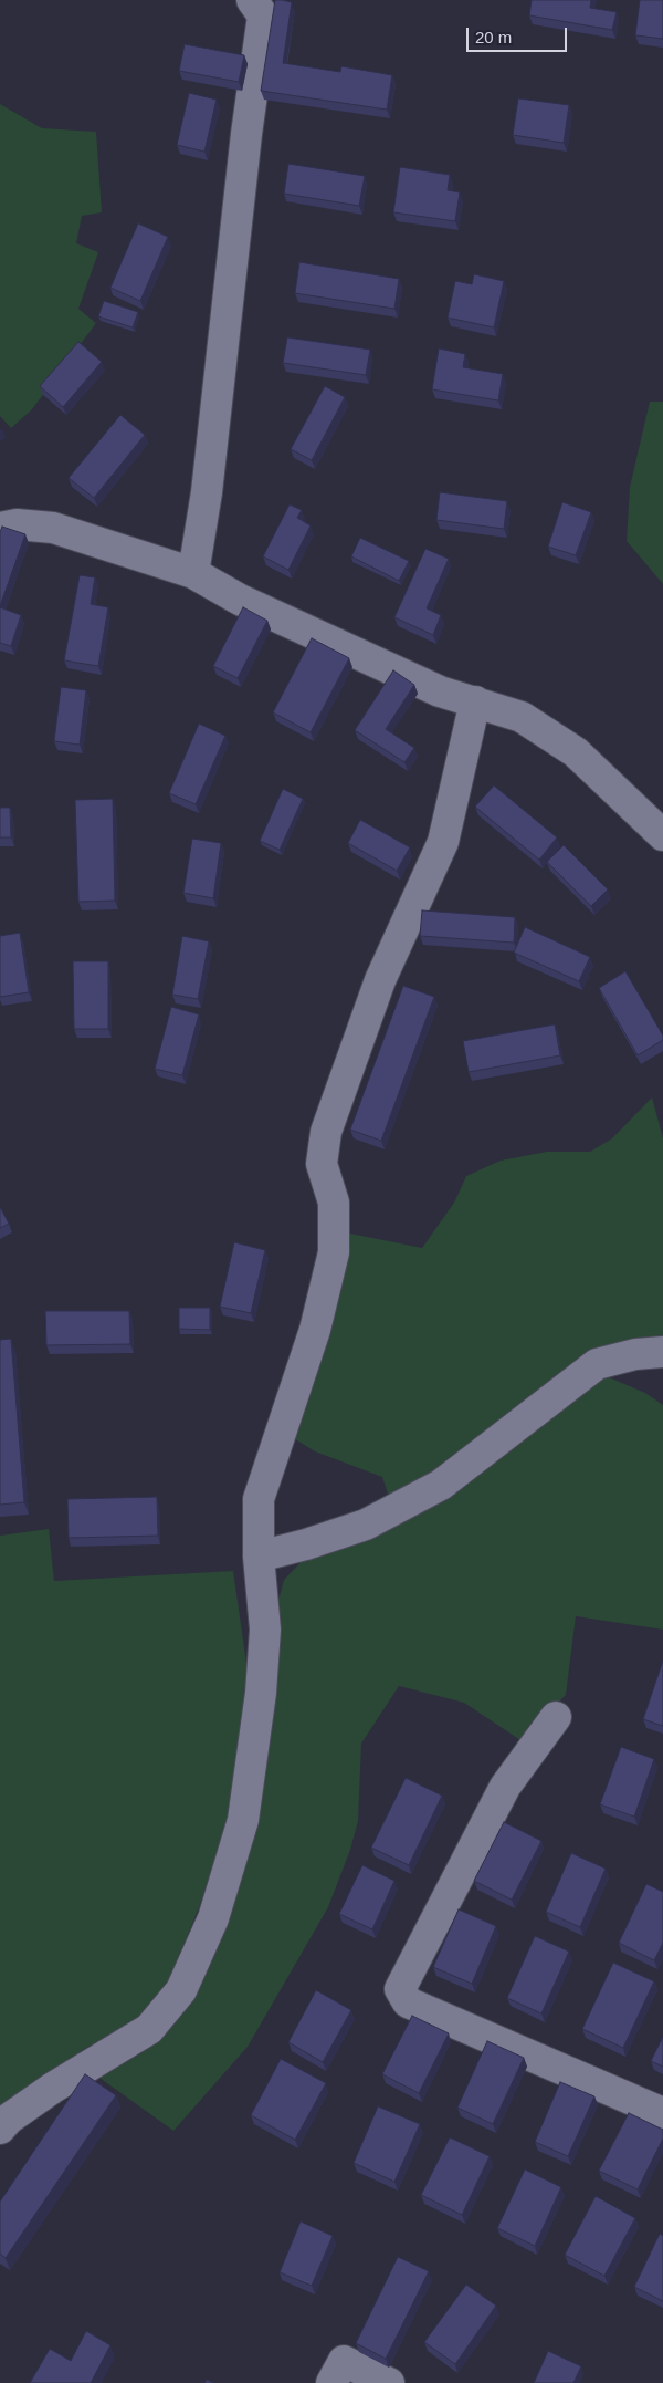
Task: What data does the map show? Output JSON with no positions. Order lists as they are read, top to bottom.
{
  "scale_bar": "20 m"
}
